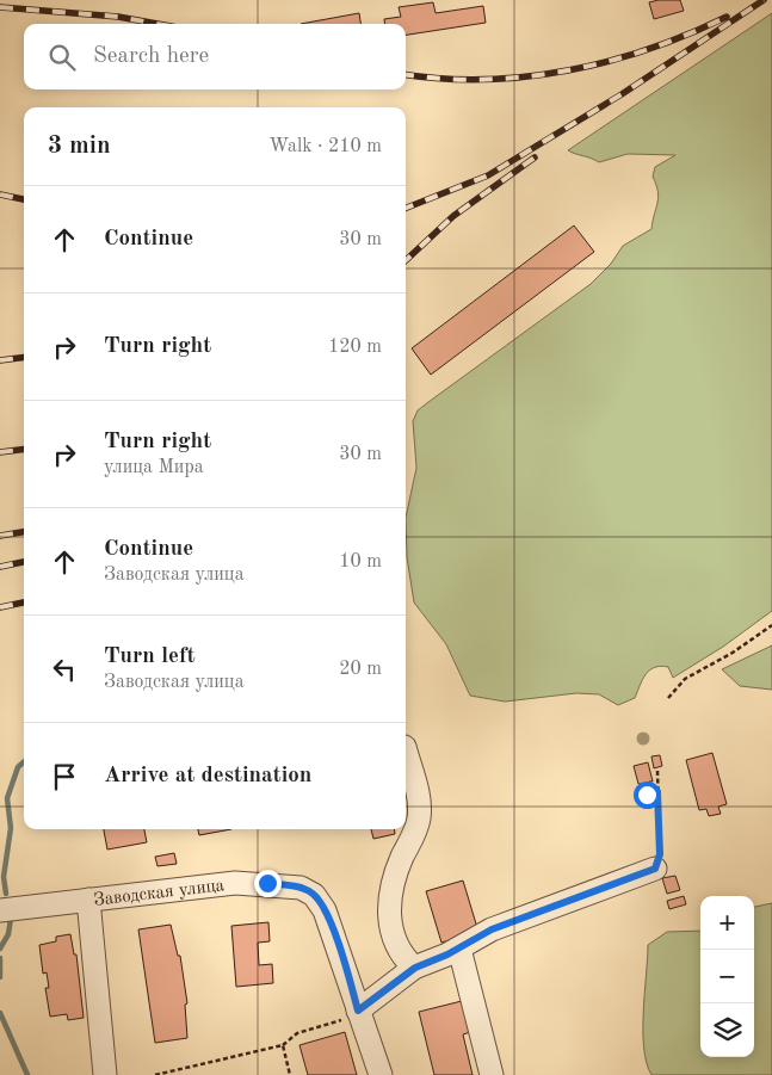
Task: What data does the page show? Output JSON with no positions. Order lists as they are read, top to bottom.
{
  "streets": {
    "street": ["Заводская улица"]
  },
  "page": {
    "search": "Search here",
    "heading": ["3 min", "Walk · 210 m"],
    "list": [
      ["Continue", "30 m"],
      ["Turn right", "120 m"],
      ["Turn right", "улица Мира", "30 m"],
      ["Continue", "Заводская улица", "10 m"],
      ["Turn left", "Заводская улица", "20 m"],
      "Arrive at destination"
    ],
    "map_buttons": ["+", "−"]
  }
}
